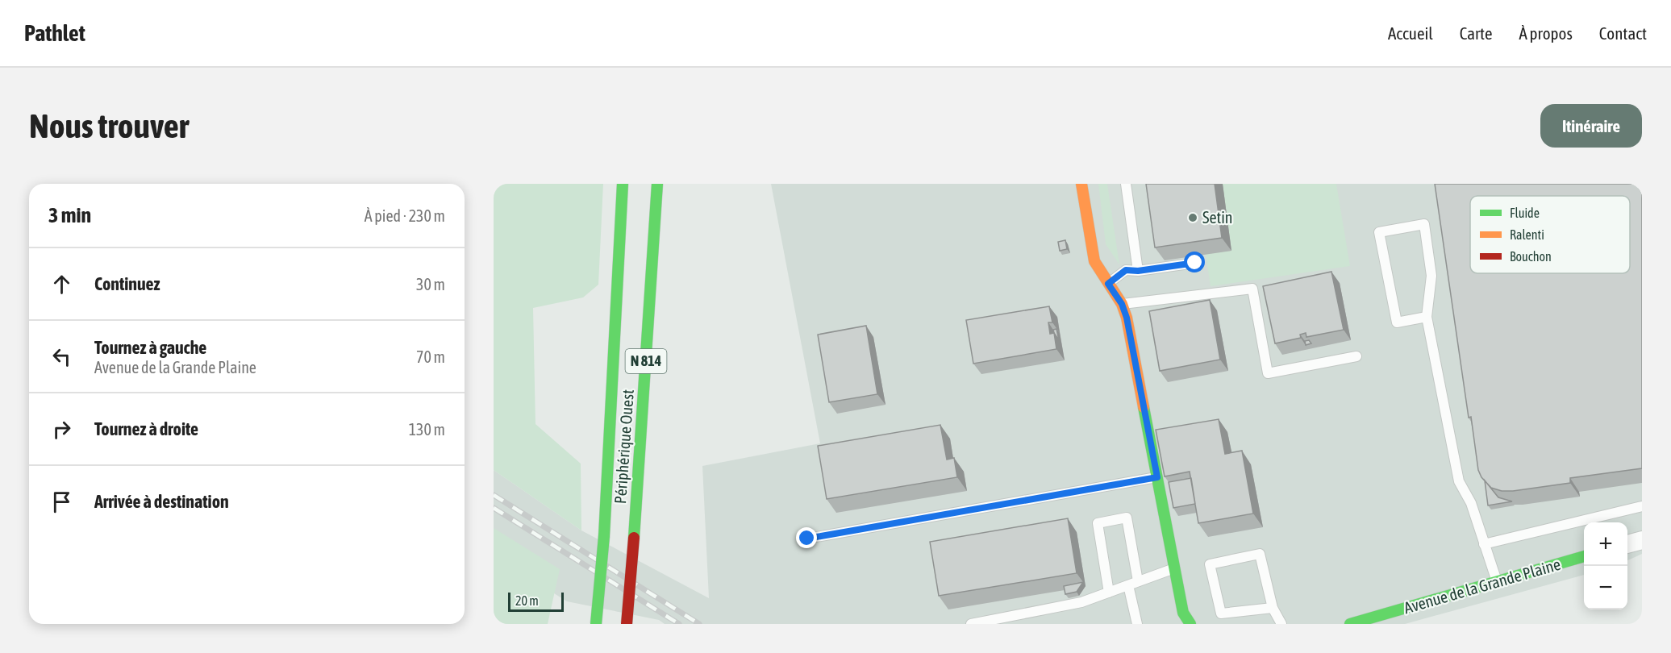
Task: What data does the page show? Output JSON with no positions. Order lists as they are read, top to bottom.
{
  "streets": {
    "main road": ["N 814", "Périphérique Ouest", "Avenue de la Grande Plaine"]
  },
  "places": ["Setin"],
  "legend": ["Fluide", "Ralenti", "Bouchon"],
  "scale_bar": "20 m",
  "page": {
    "header": "Pathlet",
    "nav": [
      "Accueil",
      "Carte",
      "À propos",
      "Contact"
    ],
    "buttons": "Itinéraire",
    "title": "Nous trouver",
    "heading": ["3 min", "À pied · 230 m"],
    "list": [
      ["Continuez", "30 m"],
      ["Tournez à gauche", "Avenue de la Grande Plaine", "70 m"],
      ["Tournez à droite", "130 m"],
      "Arrivée à destination"
    ],
    "map_buttons": ["+", "−"],
    "scale": "20 m"
  }
}
